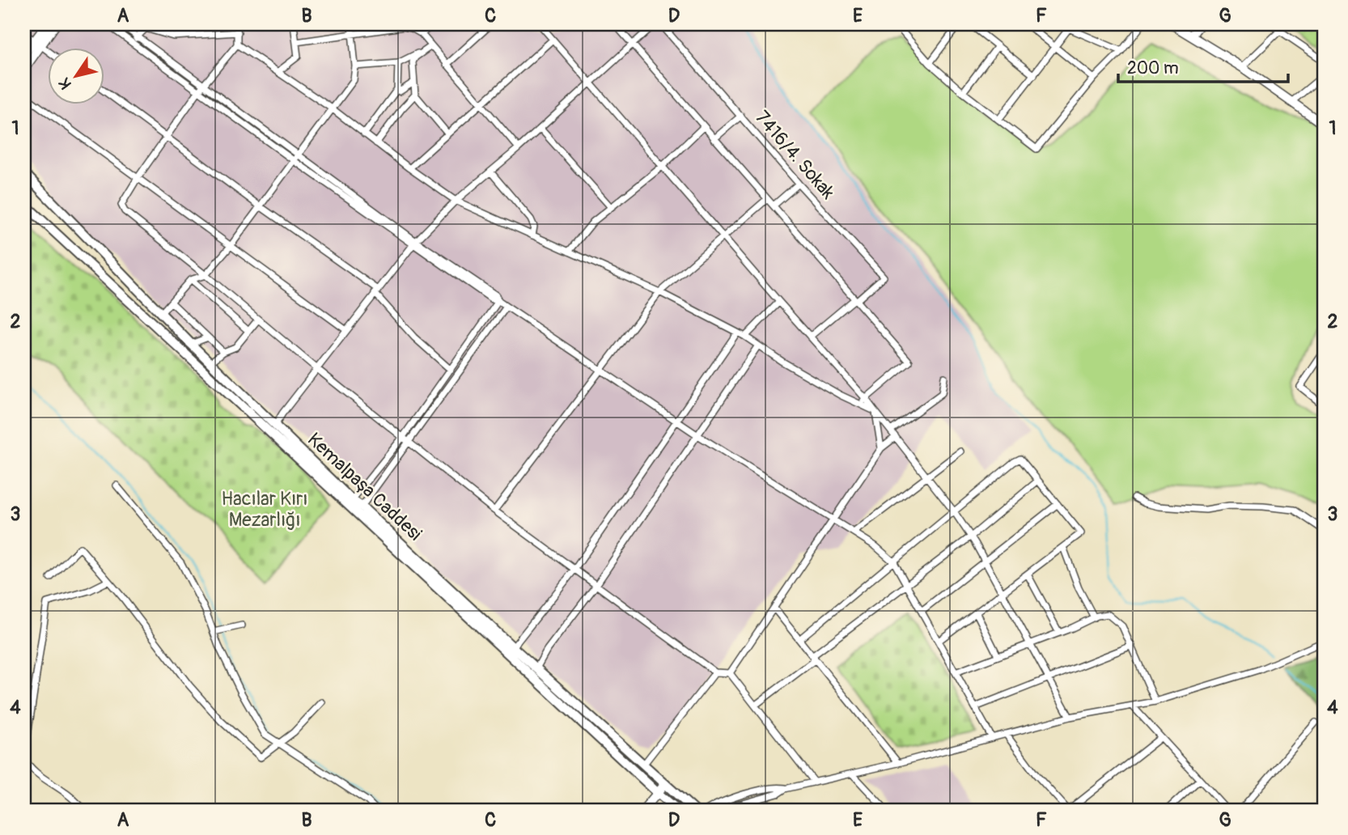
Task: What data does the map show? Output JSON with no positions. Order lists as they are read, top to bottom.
{
  "streets": {
    "main road": ["Kemalpaşa Caddesi"],
    "street": ["7416/4. Sokak"]
  },
  "parks": ["Hacılar Kırı Mezarlığı"],
  "scale_bar": "200 m",
  "north": "bottom left",
  "grid": {
    "columns": [
      "A",
      "B",
      "C",
      "D",
      "E",
      "F",
      "G"
    ],
    "rows": [
      "1",
      "2",
      "3",
      "4"
    ]
  }
}
